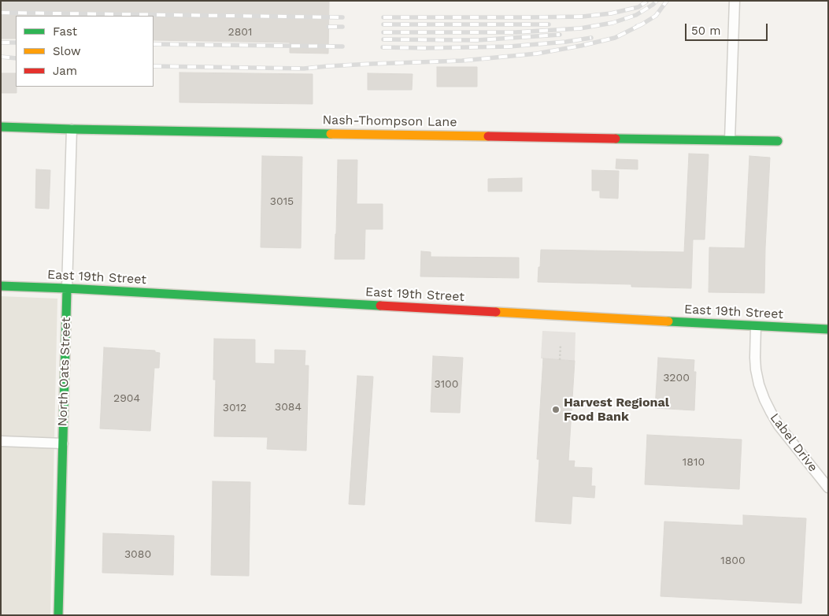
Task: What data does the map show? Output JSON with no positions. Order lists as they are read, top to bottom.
{
  "streets": {
    "street": [
      "Nash-Thompson Lane",
      "East 19th Street",
      "North Oats Street",
      "Label Drive"
    ]
  },
  "crossings": [
    ["Nash-Thompson Lane", "North Oats Street"],
    ["East 19th Street", "North Oats Street"],
    ["East 19th Street", "Label Drive"]
  ],
  "places": ["Harvest Regional Food Bank"],
  "house_numbers": [
    "2801",
    "3015",
    "3200",
    "3100",
    "2904",
    "3084",
    "3012",
    "1810",
    "3080",
    "1800"
  ],
  "legend": ["Fast", "Slow", "Jam"],
  "scale_bar": "50 m"
}
